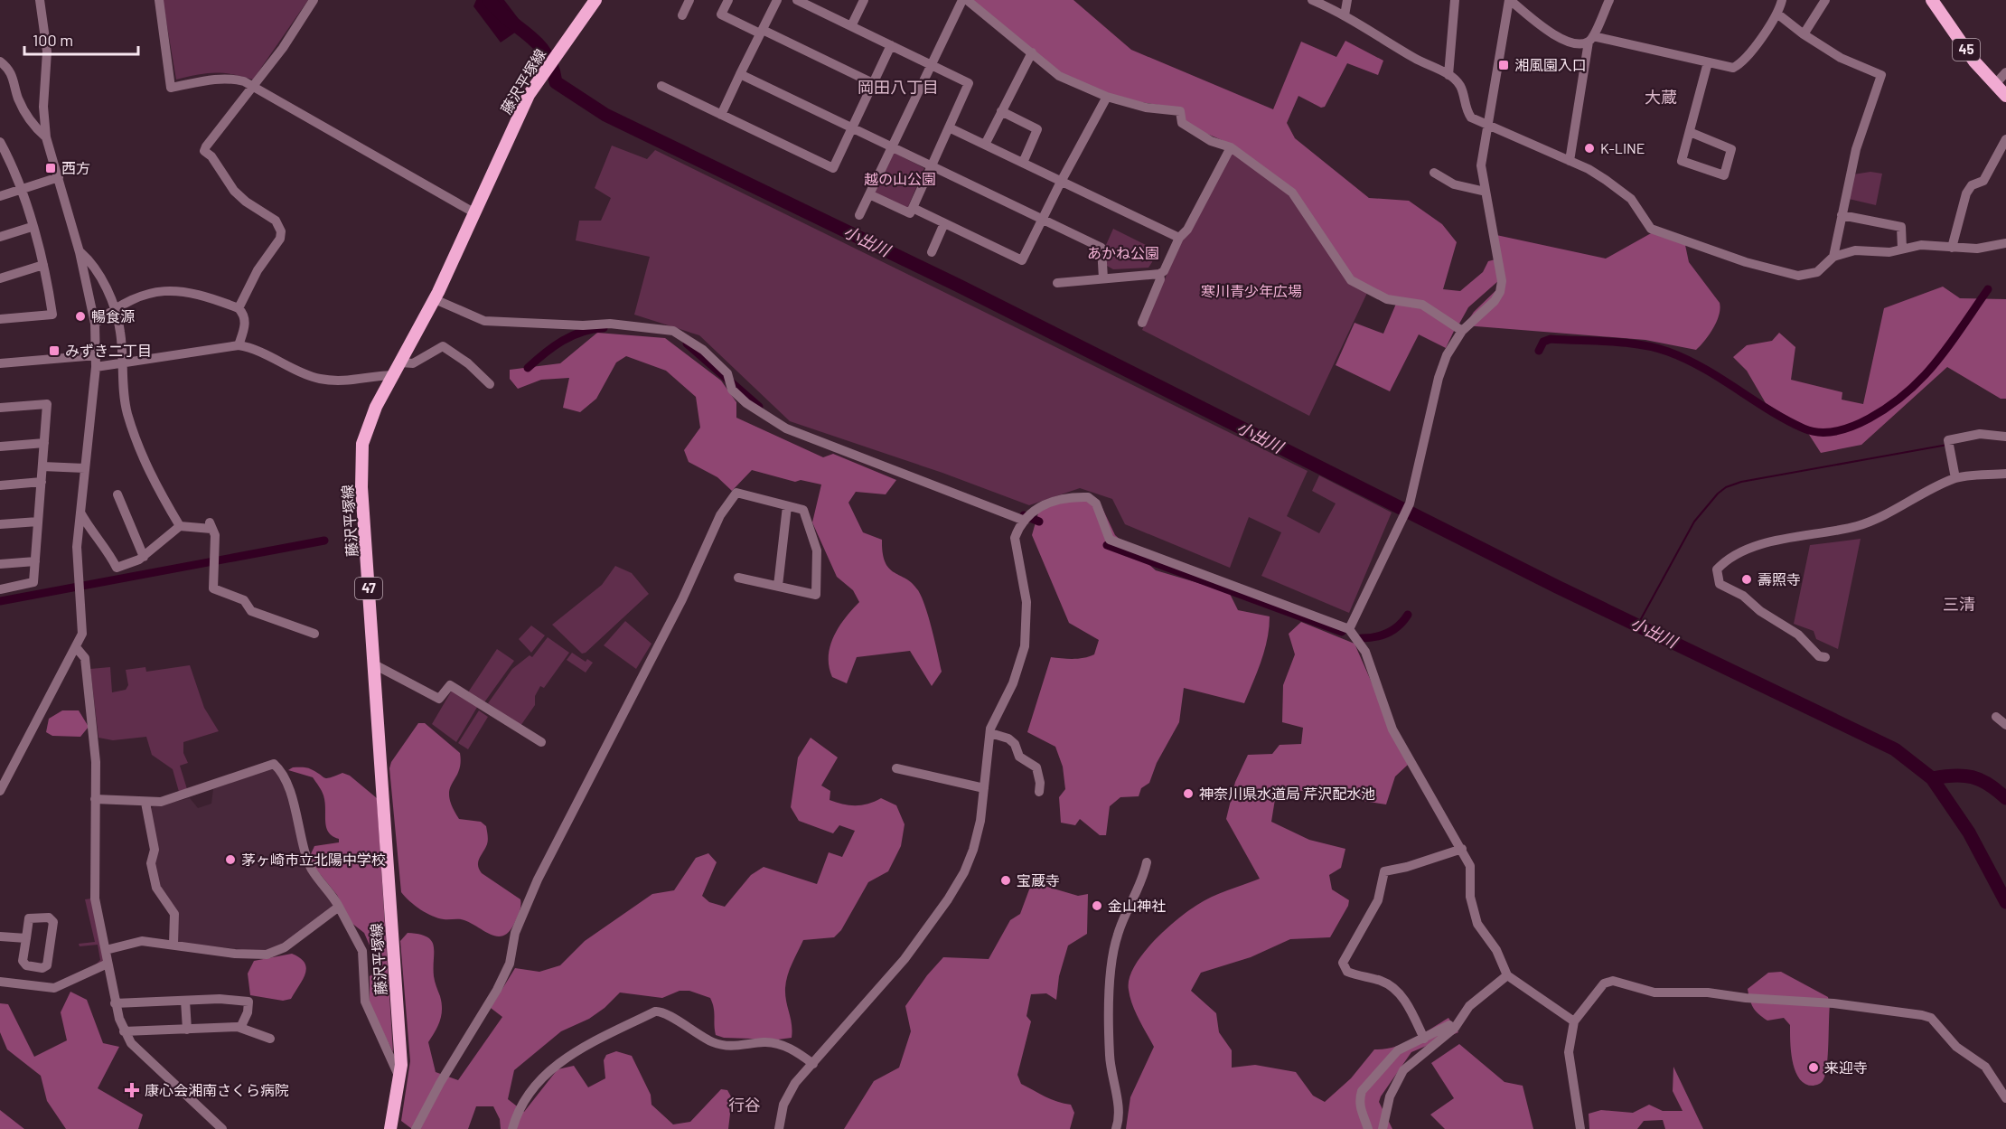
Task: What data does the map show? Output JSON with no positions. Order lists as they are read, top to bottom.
{
  "streets": {
    "main road": ["45", "藤沢平塚線", "47"]
  },
  "districts": [
    "岡田八丁目",
    "大蔵",
    "三清",
    "行谷"
  ],
  "water": ["小出川"],
  "parks": ["越の山公園", "あかね公園", "寒川青少年広場"],
  "places": {
    "transit": ["湘風園入口", "西方", "みずき二丁目"],
    "other": [
      "K-LINE",
      "暢食源",
      "壽照寺",
      "神奈川県水道局 芹沢配水池",
      "茅ヶ崎市立北陽中学校",
      "宝蔵寺",
      "金山神社",
      "来迎寺"
    ],
    "health": ["康心会湘南さくら病院"]
  },
  "scale_bar": "100 m"
}
